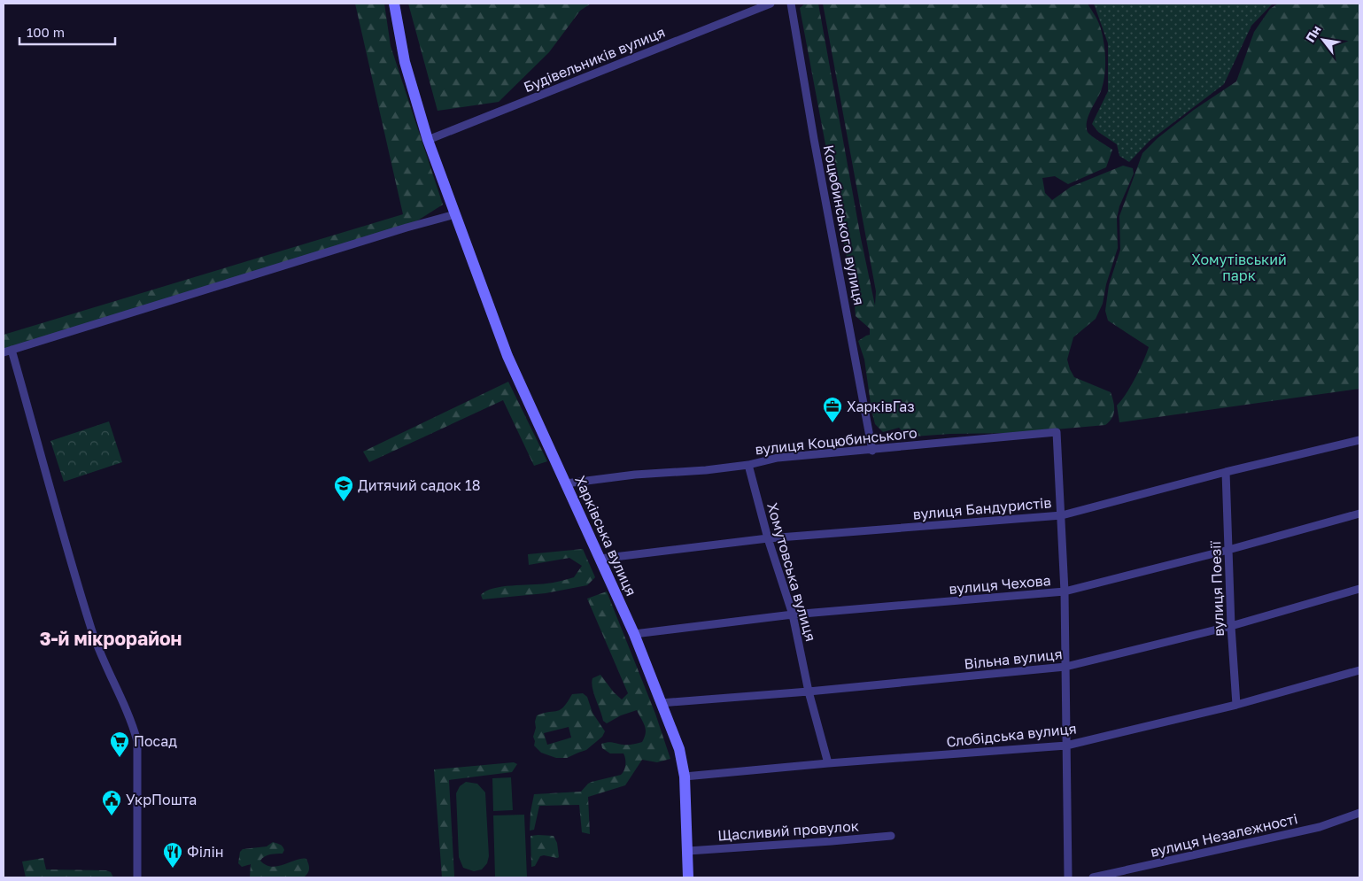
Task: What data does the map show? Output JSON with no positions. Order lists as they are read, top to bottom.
{
  "streets": {
    "street": [
      "Будівельників вулиця",
      "Коцюбинського вулиця",
      "вулиця Коцюбинського",
      "вулиця Бандуристів",
      "Харківська вулиця",
      "Хомутовська вулиця",
      "вулиця Чехова",
      "вулиця Поезії",
      "Вільна вулиця",
      "Слобідська вулиця",
      "Щасливий провулок",
      "вулиця Незалежності"
    ]
  },
  "crossings": [
    ["Будівельників вулиця", "Харківська вулиця"],
    ["Коцюбинського вулиця", "вулиця Коцюбинського"],
    ["вулиця Коцюбинського", "вулиця Бандуристів"],
    ["вулиця Коцюбинського", "Харківська вулиця"],
    ["вулиця Коцюбинського", "Хомутовська вулиця"],
    ["вулиця Бандуристів", "Харківська вулиця"],
    ["вулиця Бандуристів", "Хомутовська вулиця"],
    ["вулиця Бандуристів", "вулиця Поезії"],
    ["Харківська вулиця", "вулиця Чехова"],
    ["Харківська вулиця", "Вільна вулиця"],
    ["Харківська вулиця", "Слобідська вулиця"],
    ["Харківська вулиця", "Щасливий провулок"],
    ["Хомутовська вулиця", "вулиця Чехова"],
    ["Хомутовська вулиця", "Вільна вулиця"],
    ["Хомутовська вулиця", "Слобідська вулиця"],
    ["вулиця Чехова", "вулиця Поезії"],
    ["вулиця Поезії", "Вільна вулиця"],
    ["вулиця Поезії", "Слобідська вулиця"]
  ],
  "districts": ["3-й мікрорайон"],
  "parks": ["Хомутівський парк"],
  "places": {
    "office": ["ХарківГаз"],
    "school or university": ["Дитячий садок 18"],
    "supermarket": ["Посад"],
    "public building": ["УкрПошта"],
    "restaurant": ["Філін"]
  },
  "scale_bar": "100 m",
  "north": "top left"
}
